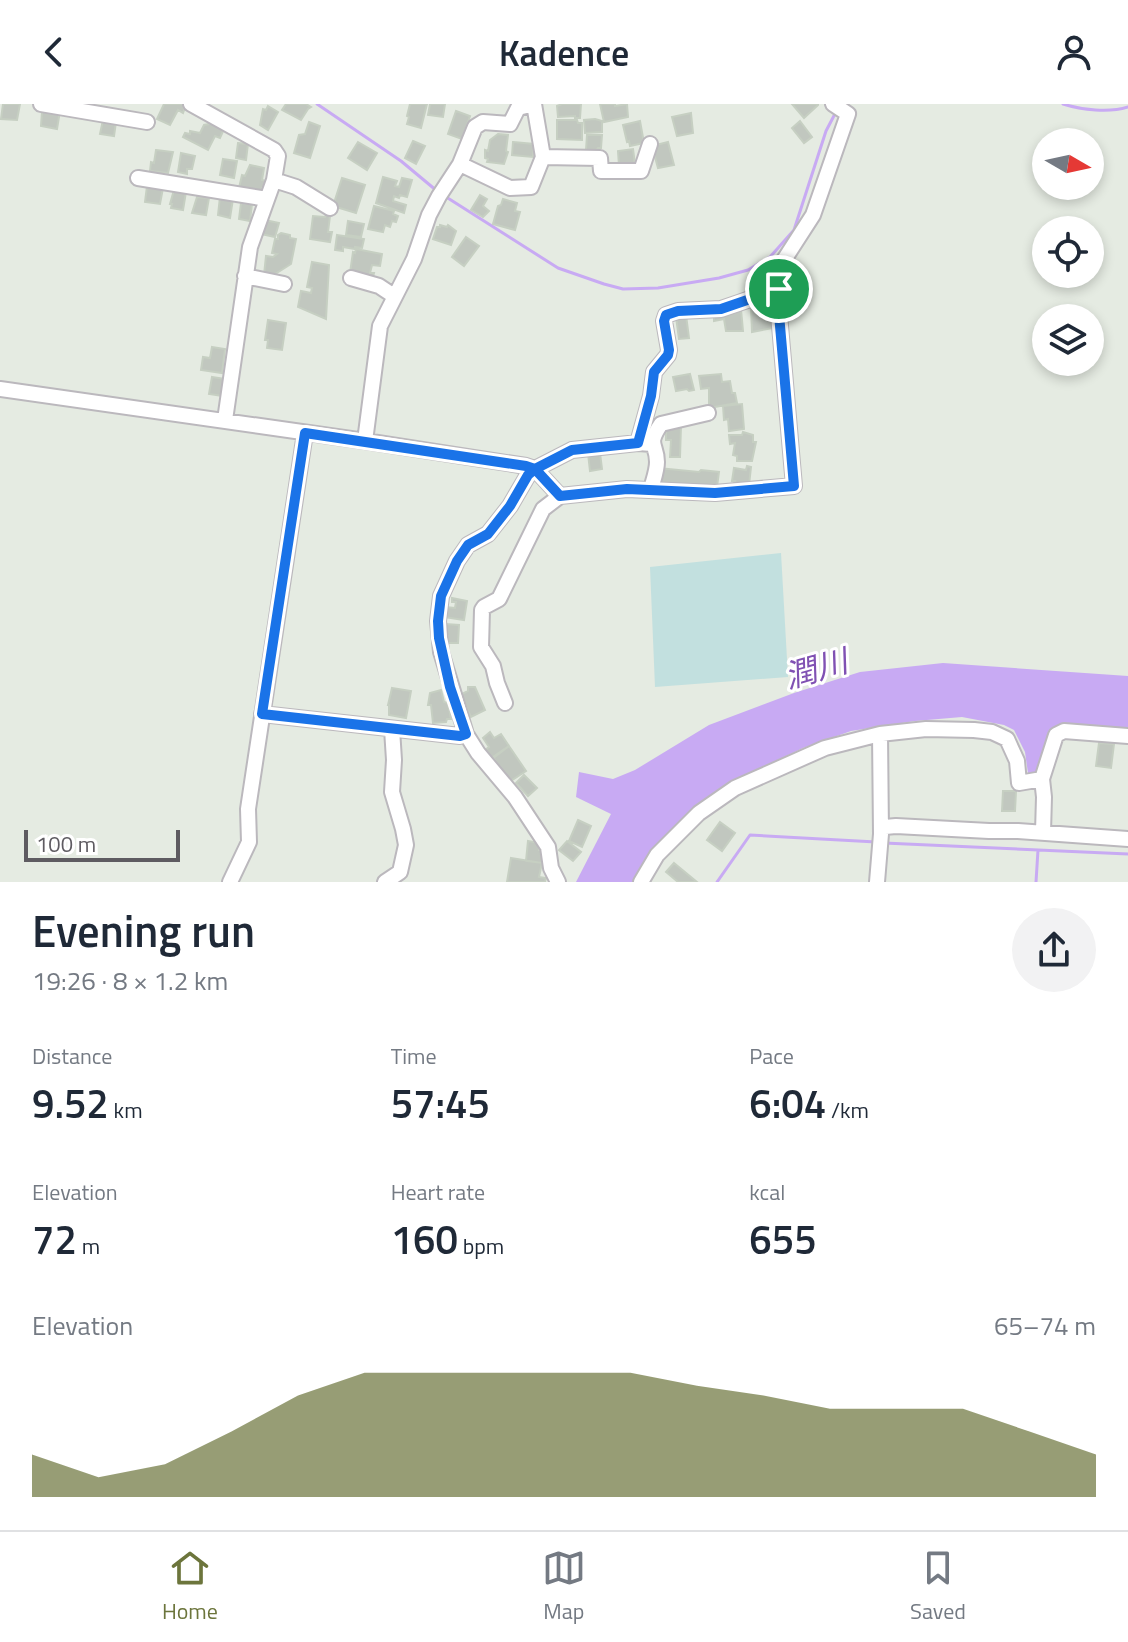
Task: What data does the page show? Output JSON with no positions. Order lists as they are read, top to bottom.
{
  "water": ["潤川"],
  "scale_bar": "100 m",
  "north": "right",
  "page": {
    "header": "Kadence",
    "scale": "100 m",
    "heading": ["Evening run", "19:26 · 8 × 1.2 km"],
    "stats": [
      ["Distance", "9.52 km"],
      ["Time", "57:45"],
      ["Pace", "6:04 /km"],
      ["Elevation", "72 m"],
      ["Heart rate", "160 bpm"],
      ["kcal", "655"]
    ],
    "chart": ["Elevation", "65–74 m"],
    "tabs": ["Home", "Map", "Saved"]
  }
}
